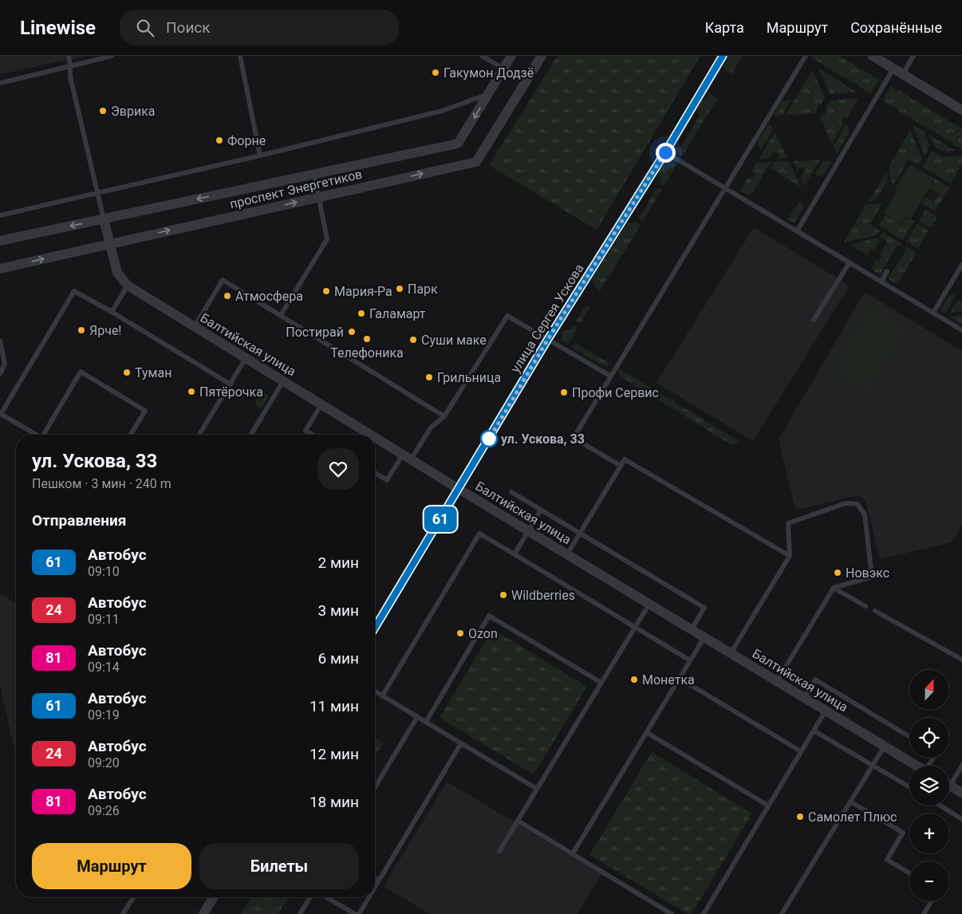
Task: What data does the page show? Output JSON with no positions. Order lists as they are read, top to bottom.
{
  "streets": {
    "street": ["проспект Энергетиков", "улица Сергея Ускова", "Балтийская улица"]
  },
  "crossings": [
    ["проспект Энергетиков", "Балтийская улица"],
    ["улица Сергея Ускова", "Балтийская улица"]
  ],
  "places": [
    "Гакумон Додзё",
    "Эврика",
    "Форне",
    "Парк",
    "Мария-Ра",
    "Атмосфера",
    "Галамарт",
    "Ярче!",
    "Постирай",
    "Телефоника",
    "Суши маке",
    "Туман",
    "Грильница",
    "Пятёрочка",
    "Профи Сервис",
    "ул. Ускова, 33",
    "Новэкс",
    "Wildberries",
    "Ozon",
    "Монетка",
    "Самолет Плюс"
  ],
  "lines": ["bus line 61"],
  "north": "top",
  "page": {
    "header": "Linewise",
    "search": "Поиск",
    "nav": ["Карта", "Маршрут", "Сохранённые"],
    "on_map": "61",
    "heading": [
      ["ул. Ускова, 33", "Пешком · 3 мин · 240 m"],
      "Отправления"
    ],
    "list": [
      {
        "mark": "61",
        "name": "Автобус",
        "note": "09:10",
        "value": "2 мин"
      },
      {
        "mark": "24",
        "name": "Автобус",
        "note": "09:11",
        "value": "3 мин"
      },
      {
        "mark": "81",
        "name": "Автобус",
        "note": "09:14",
        "value": "6 мин"
      },
      {
        "mark": "61",
        "name": "Автобус",
        "note": "09:19",
        "value": "11 мин"
      },
      {
        "mark": "24",
        "name": "Автобус",
        "note": "09:20",
        "value": "12 мин"
      },
      {
        "mark": "81",
        "name": "Автобус",
        "note": "09:26",
        "value": "18 мин"
      }
    ],
    "map_buttons": ["+", "−"],
    "buttons": ["Маршрут", "Билеты"]
  }
}
